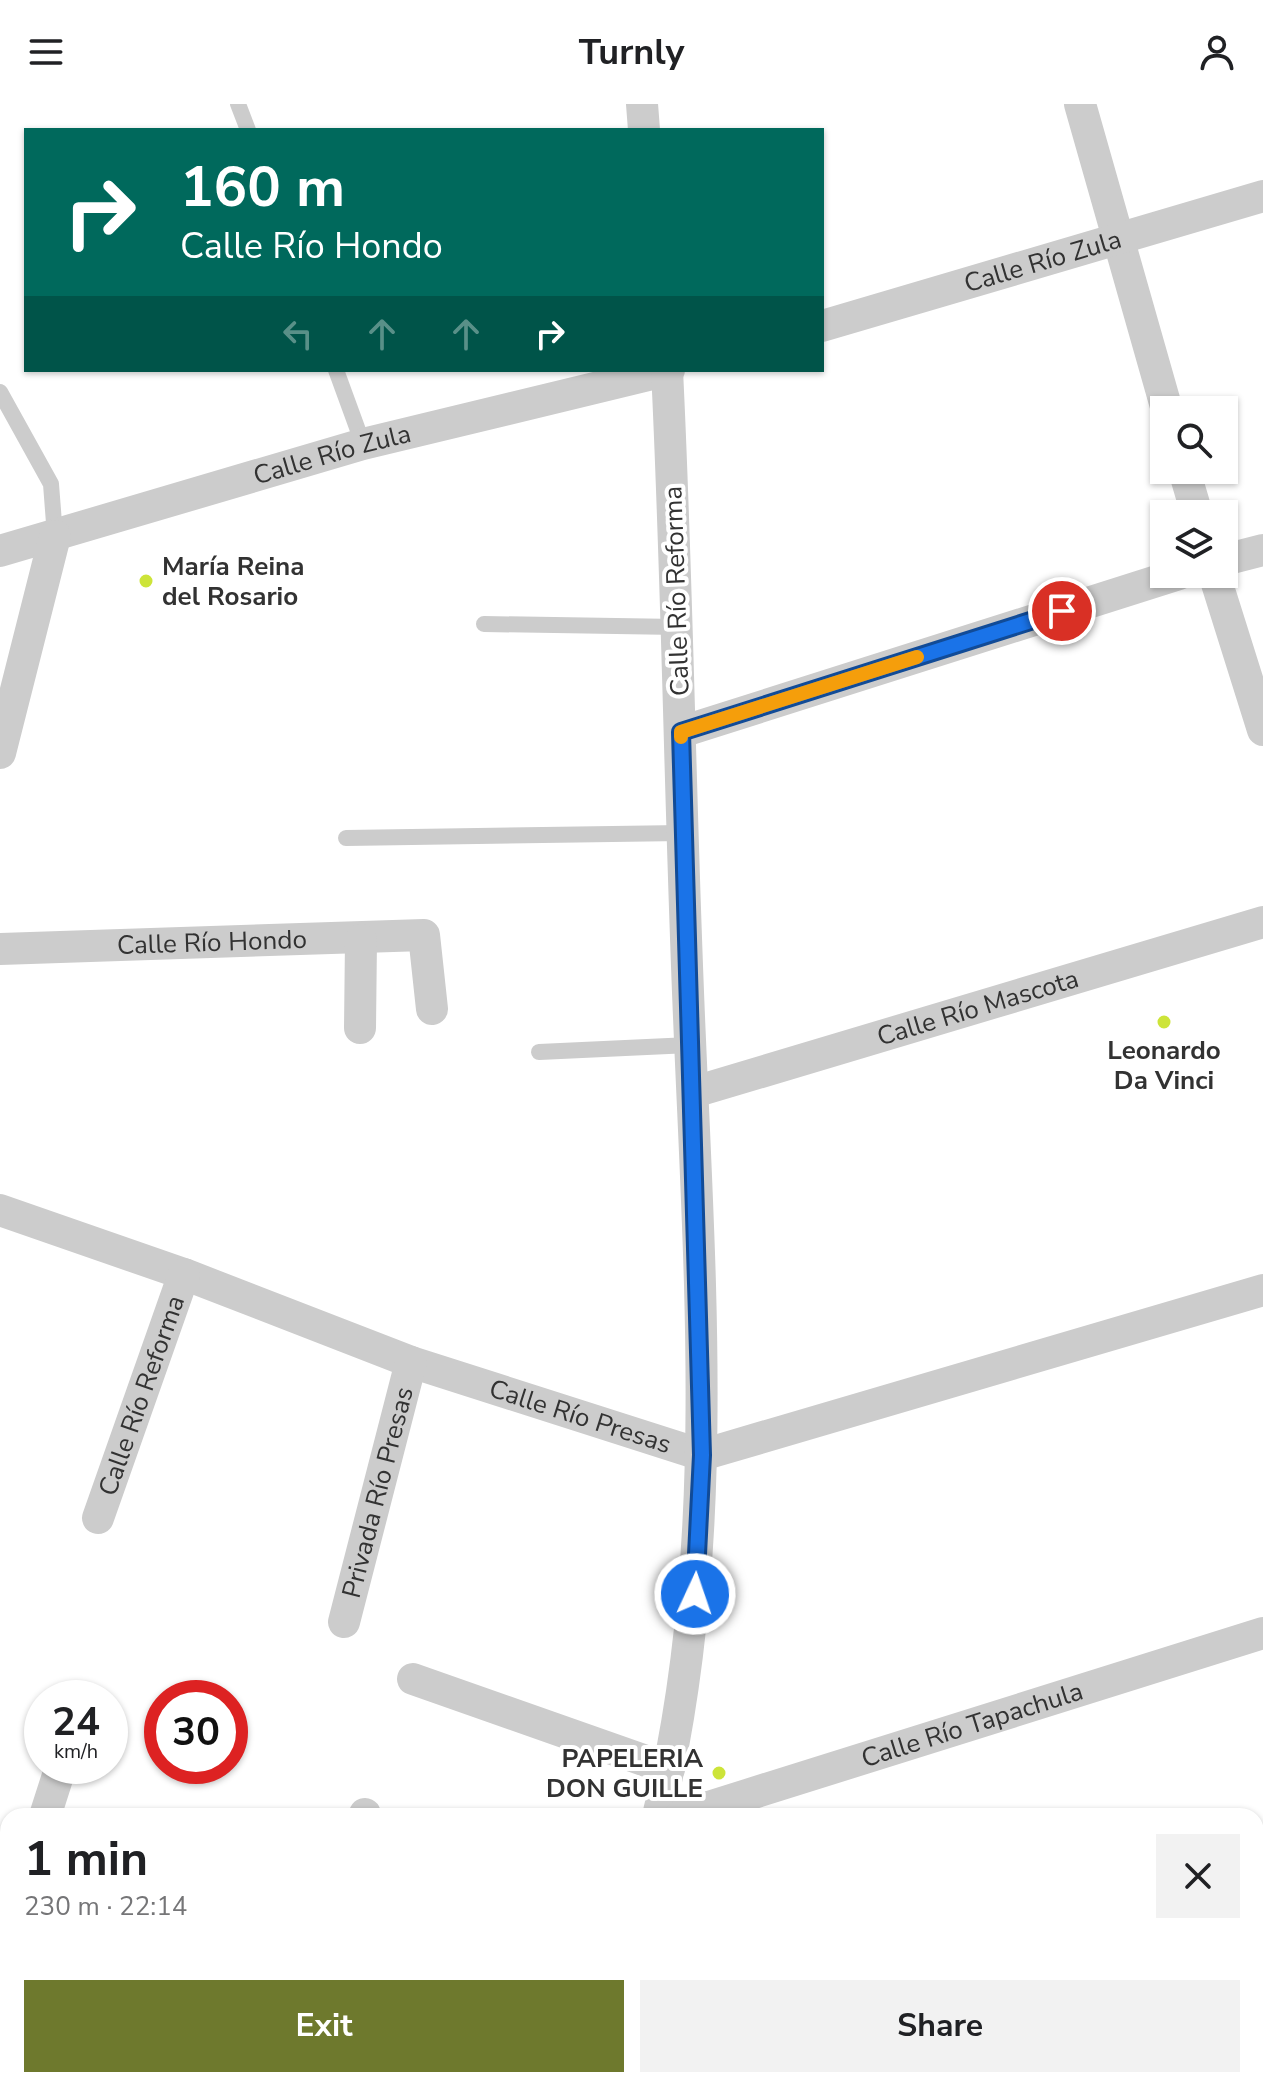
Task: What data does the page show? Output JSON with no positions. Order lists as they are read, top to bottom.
{
  "streets": {
    "street": [
      "Calle Río Zula",
      "Calle Río Reforma",
      "Calle Río Hondo",
      "Calle Río Mascota",
      "Calle Río Presas",
      "Privada Río Presas",
      "Calle Río Tapachula"
    ]
  },
  "crossings": [
    ["Calle Río Reforma", "Calle Río Mascota"],
    ["Calle Río Reforma", "Calle Río Presas"],
    ["Calle Río Presas", "Privada Río Presas"]
  ],
  "places": ["María Reina del Rosario", "Leonardo Da Vinci", "PAPELERIA DON GUILLE"],
  "page": {
    "header": "Turnly",
    "turn": ["160 m", "Calle Río Hondo"],
    "speed": "24 km/h",
    "limit": "30",
    "heading": ["1 min", "230 m · 22:14"],
    "buttons": ["Exit", "Share"]
  }
}
